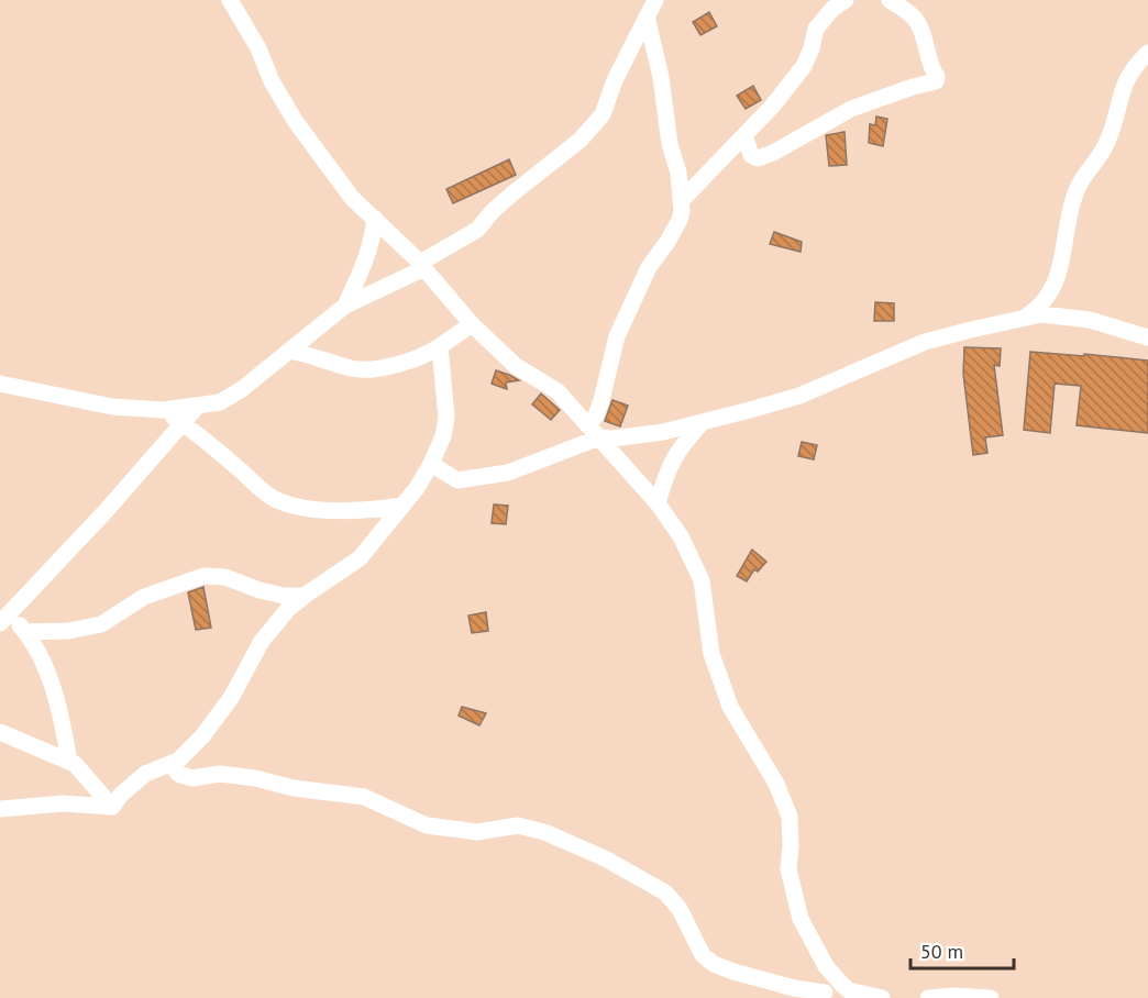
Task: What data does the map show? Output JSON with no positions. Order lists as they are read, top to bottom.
{
  "scale_bar": "50 m"
}
